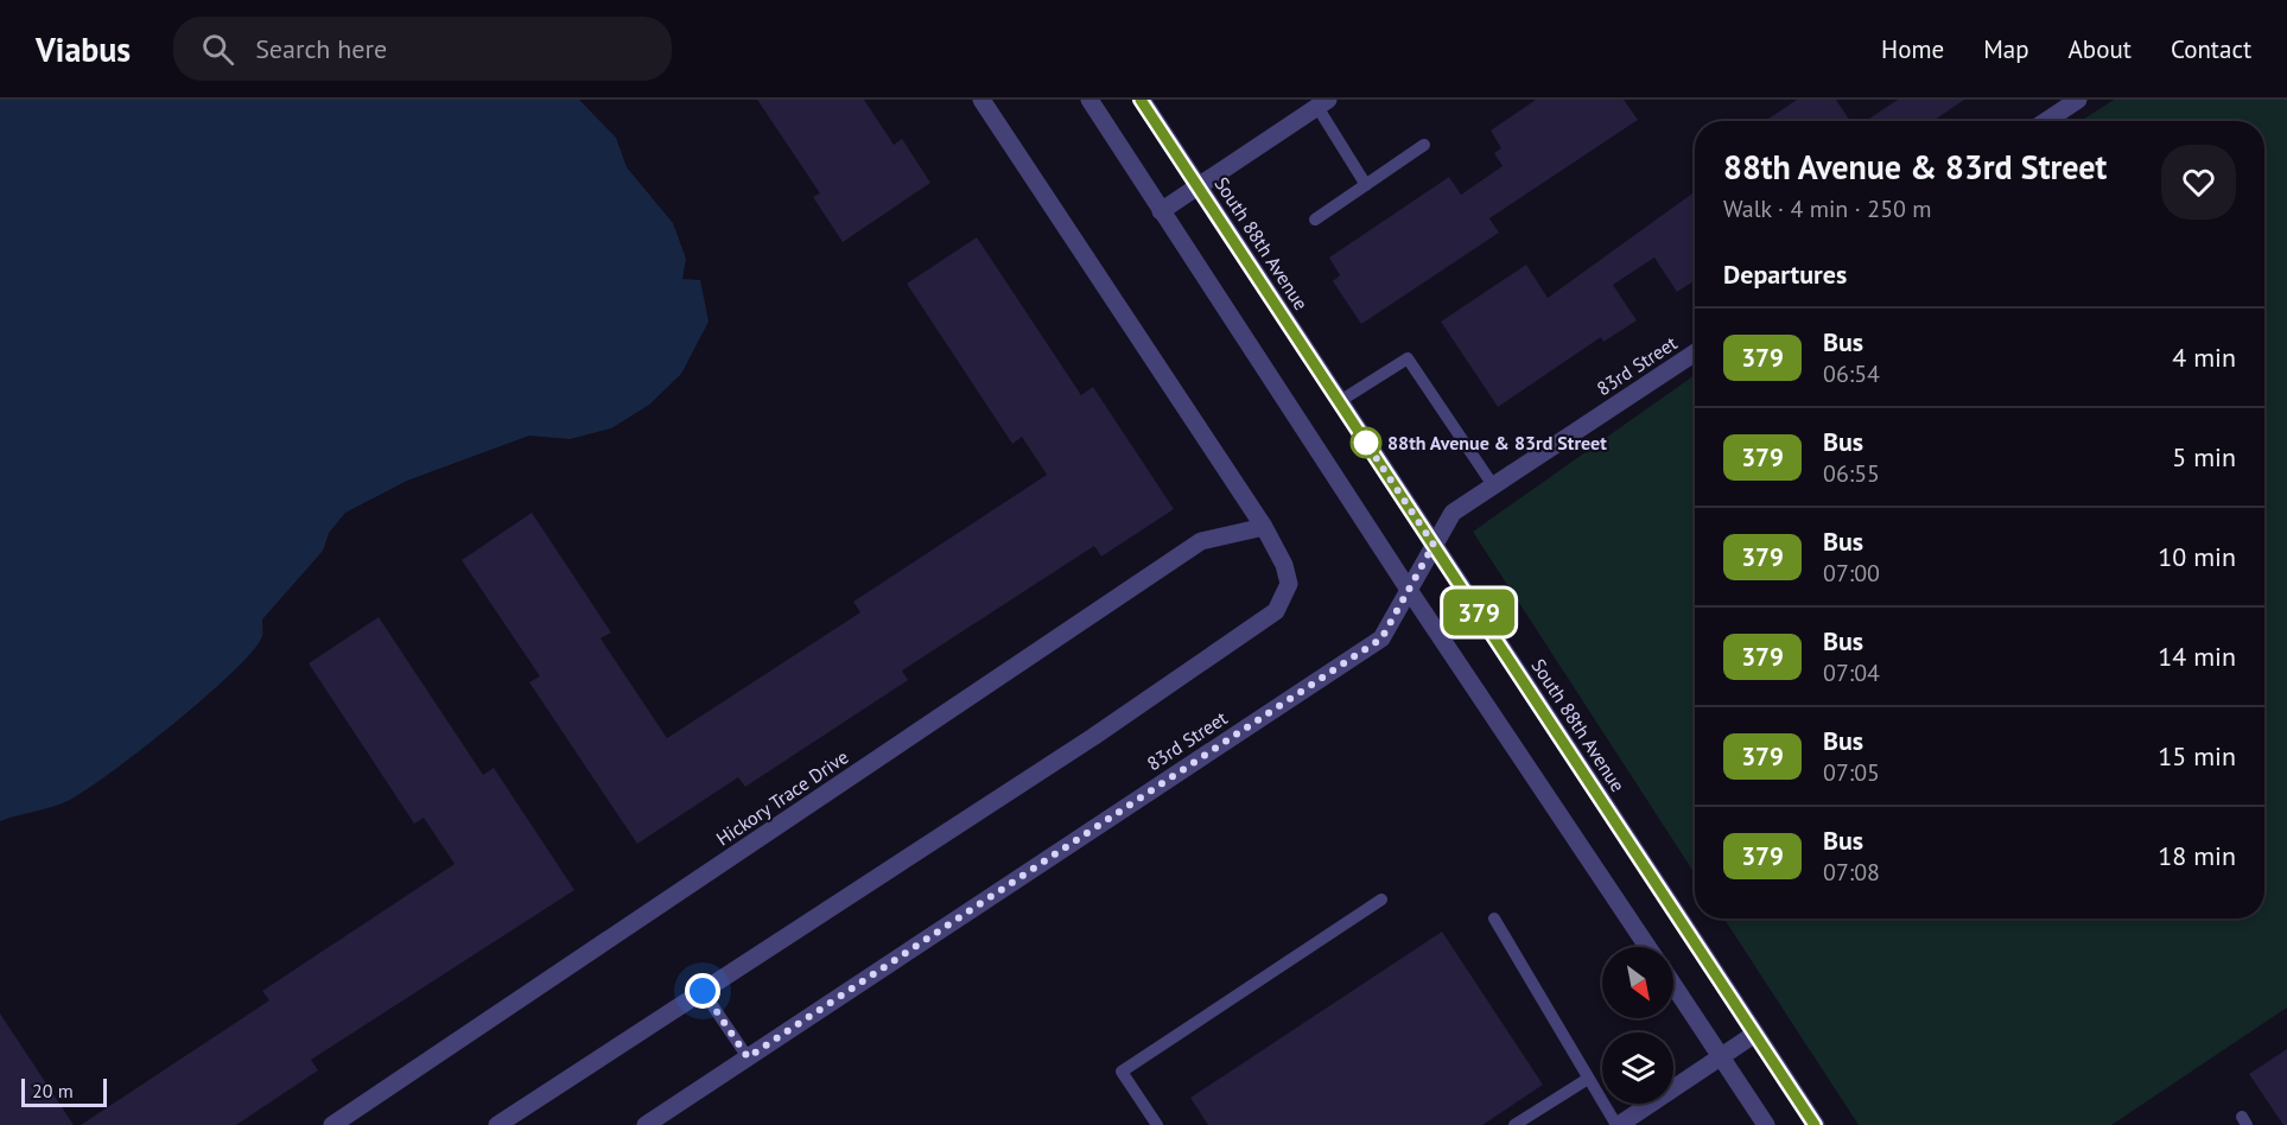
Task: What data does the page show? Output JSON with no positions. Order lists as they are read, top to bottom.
{
  "streets": {
    "street": ["South 88th Avenue", "83rd Street", "Hickory Trace Drive"]
  },
  "crossings": [
    ["South 88th Avenue", "83rd Street"]
  ],
  "places": ["88th Avenue & 83rd Street"],
  "lines": ["bus line 379"],
  "scale_bar": "20 m",
  "north": "bottom right",
  "page": {
    "header": "Viabus",
    "search": "Search here",
    "nav": [
      "Home",
      "Map",
      "About",
      "Contact"
    ],
    "on_map": "379",
    "heading": [
      ["88th Avenue & 83rd Street", "Walk · 4 min · 250 m"],
      "Departures"
    ],
    "list": [
      {
        "mark": "379",
        "name": "Bus",
        "note": "06:54",
        "value": "4 min"
      },
      {
        "mark": "379",
        "name": "Bus",
        "note": "06:55",
        "value": "5 min"
      },
      {
        "mark": "379",
        "name": "Bus",
        "note": "07:00",
        "value": "10 min"
      },
      {
        "mark": "379",
        "name": "Bus",
        "note": "07:04",
        "value": "14 min"
      },
      {
        "mark": "379",
        "name": "Bus",
        "note": "07:05",
        "value": "15 min"
      },
      {
        "mark": "379",
        "name": "Bus",
        "note": "07:08",
        "value": "18 min"
      }
    ],
    "scale": "20 m"
  }
}
